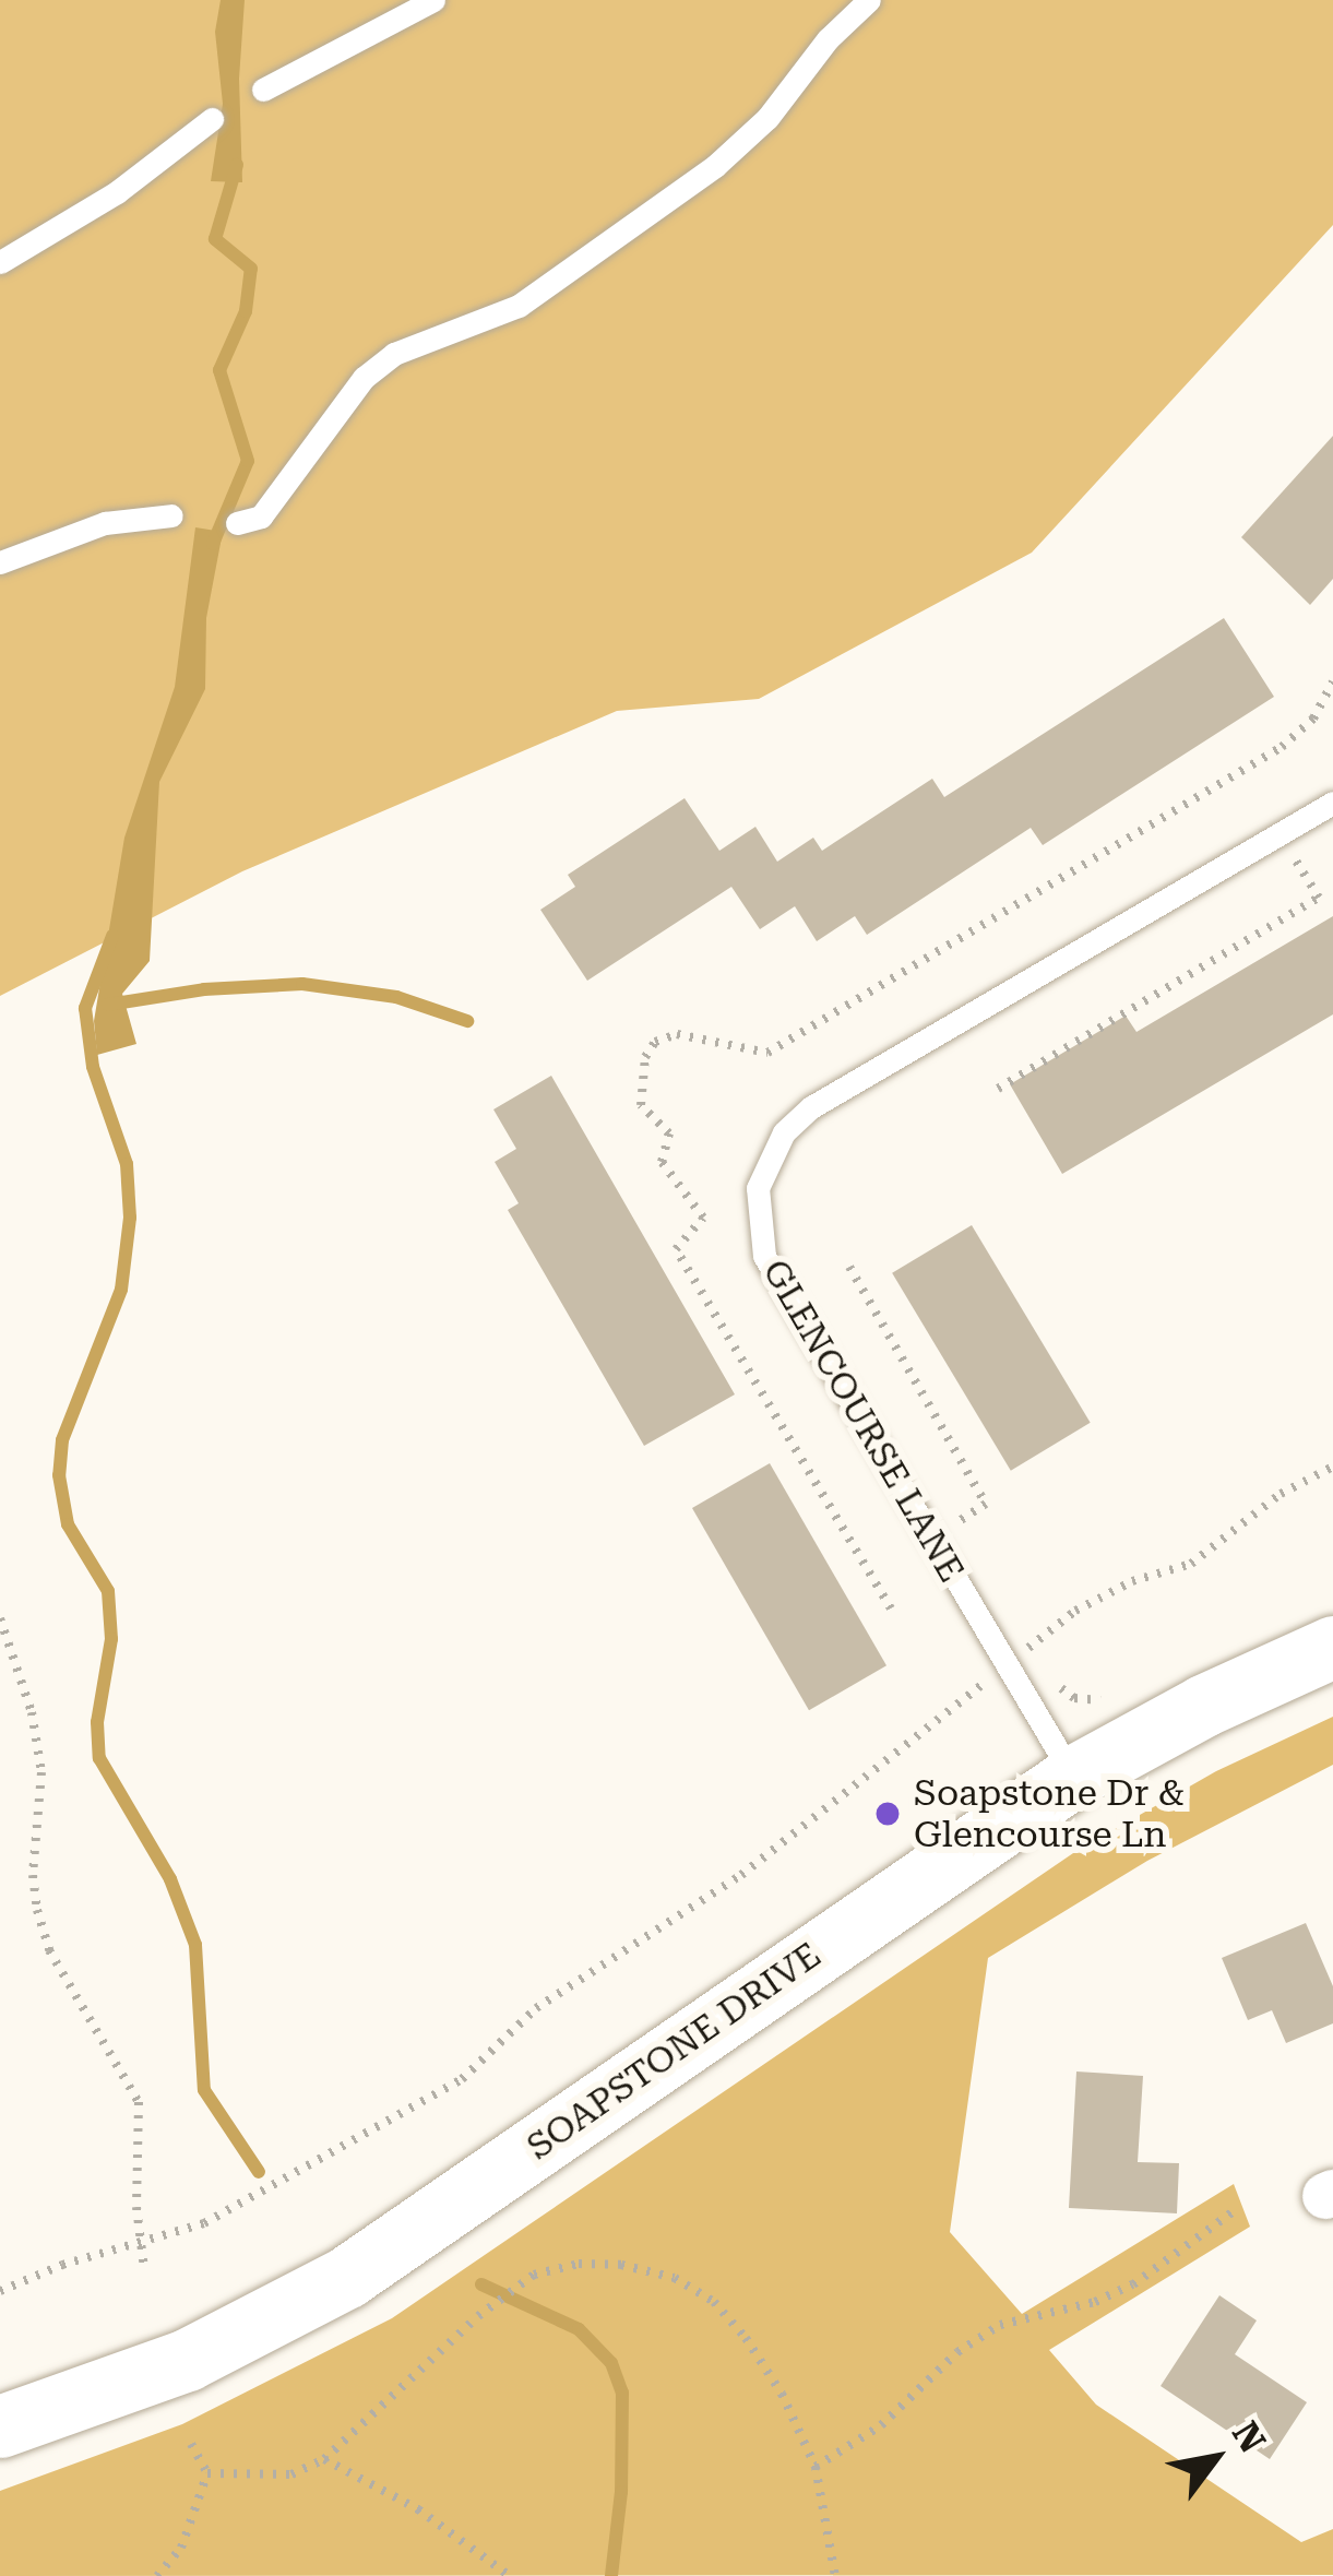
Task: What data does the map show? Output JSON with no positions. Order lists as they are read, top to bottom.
{
  "streets": {
    "street": ["SOAPSTONE DRIVE"],
    "lane": ["GLENCOURSE LANE"]
  },
  "crossings": [
    ["GLENCOURSE LANE", "SOAPSTONE DRIVE"]
  ],
  "places": ["Soapstone Dr & Glencourse Ln"],
  "north": "top right"
}
